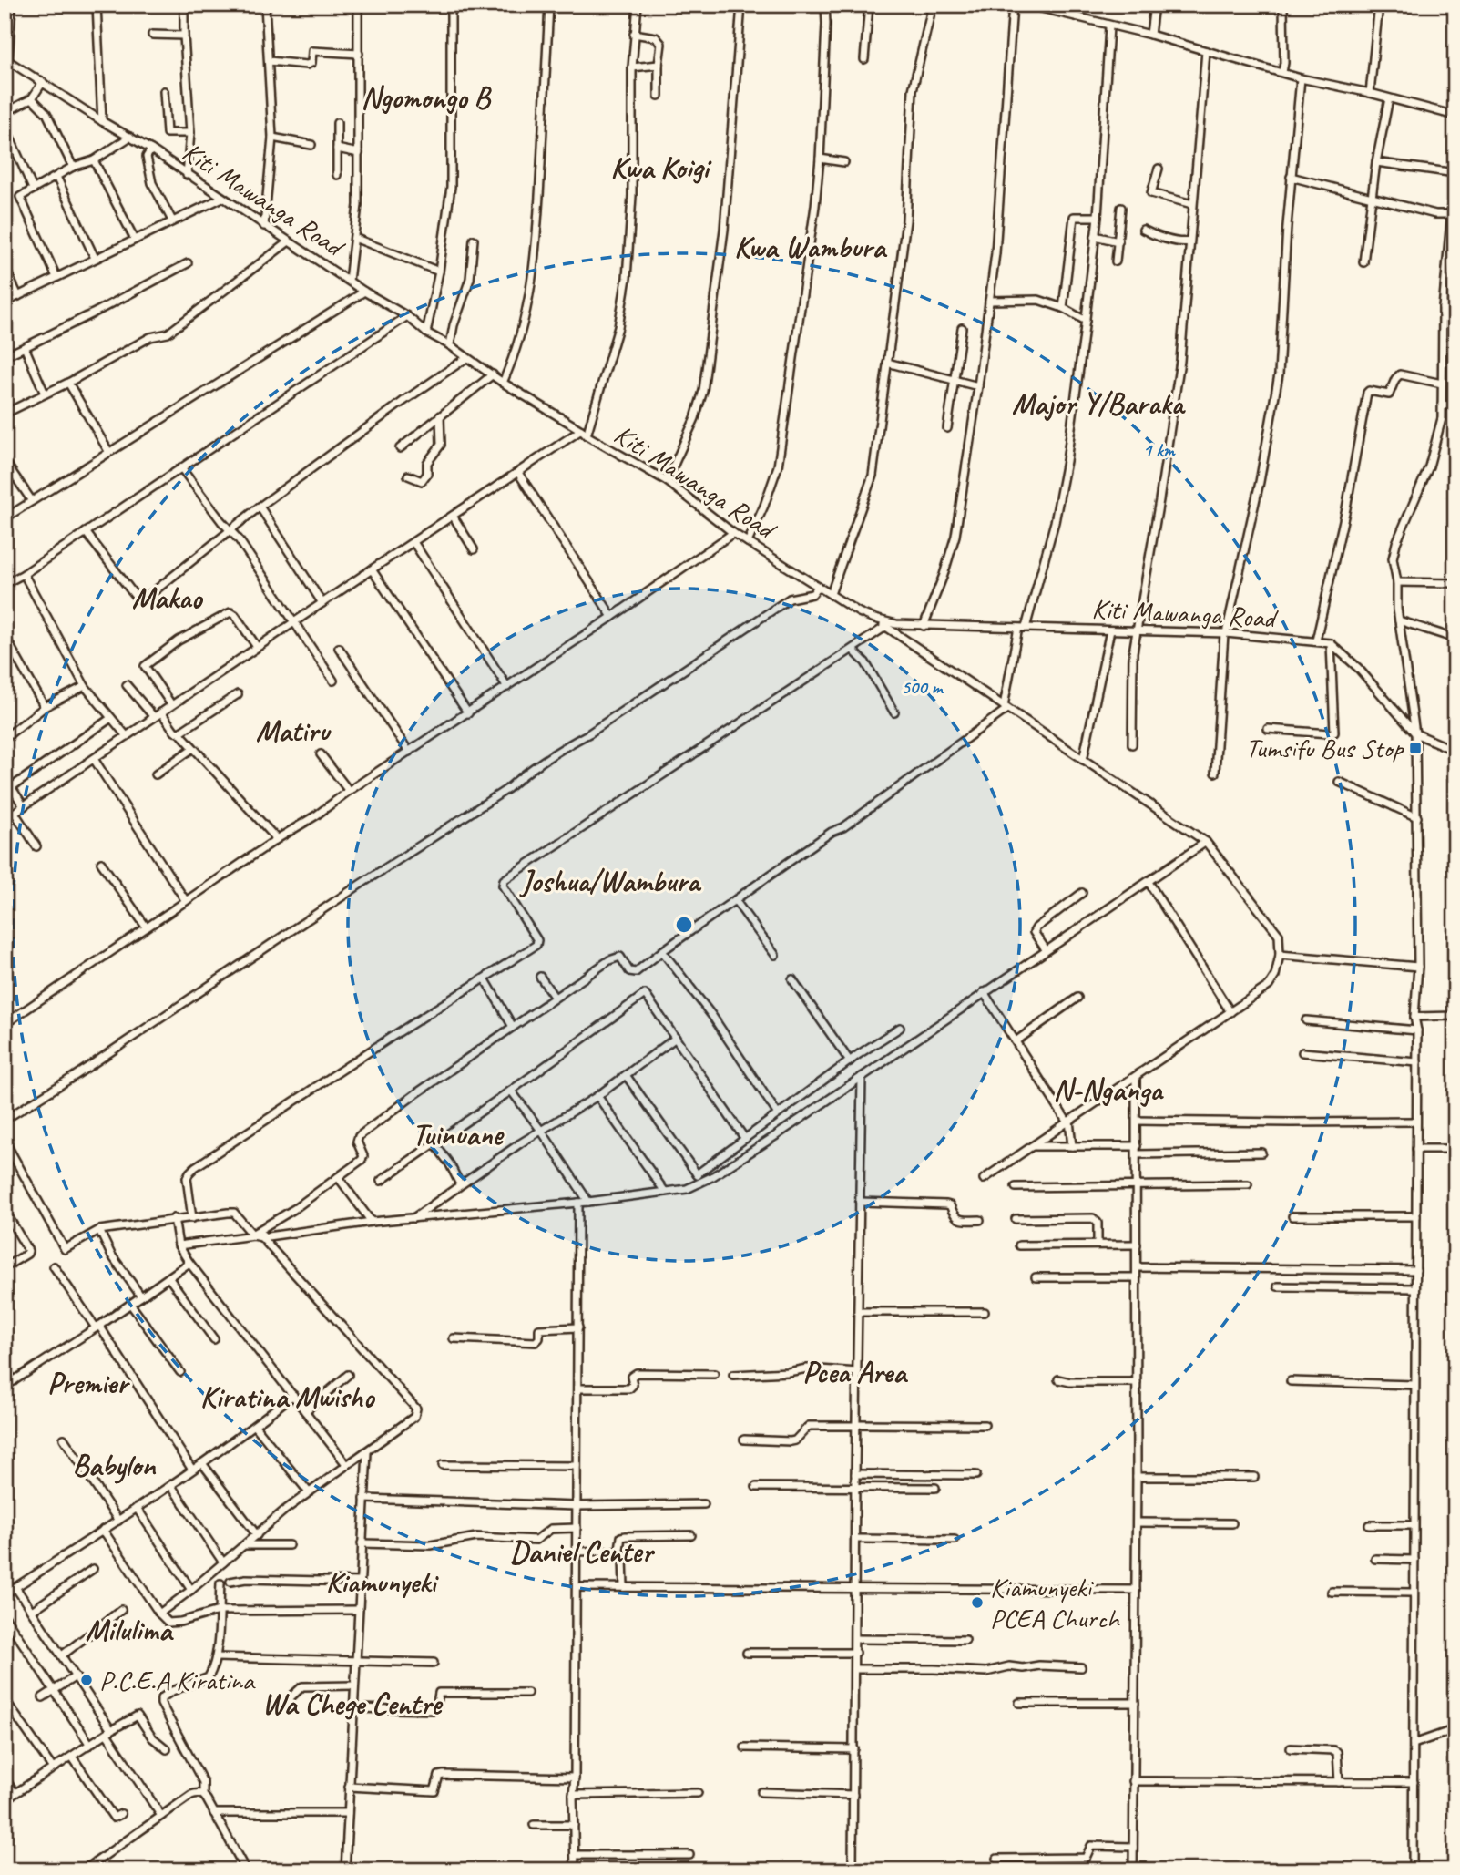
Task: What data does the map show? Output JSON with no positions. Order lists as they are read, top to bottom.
{
  "streets": {
    "street": ["Kiti Mawanga Road"]
  },
  "districts": [
    "Ngomongo B",
    "Kwa Koigi",
    "Kwa Wambura",
    "Major Y/Baraka",
    "Makao",
    "Matiru",
    "Joshua/Wambura",
    "N-Nganga",
    "Tuinuane",
    "Pcea Area",
    "Premier",
    "Kiratina Mwisho",
    "Babylon",
    "Daniel Center",
    "Kiamunyeki",
    "Milulima",
    "Wa Chege Centre"
  ],
  "places": {
    "transit": ["Tumsifu Bus Stop"],
    "other": ["Kiamunyeki PCEA Church", "P.C.E.A Kiratina"]
  },
  "rings": ["1 km", "500 m"]
}
